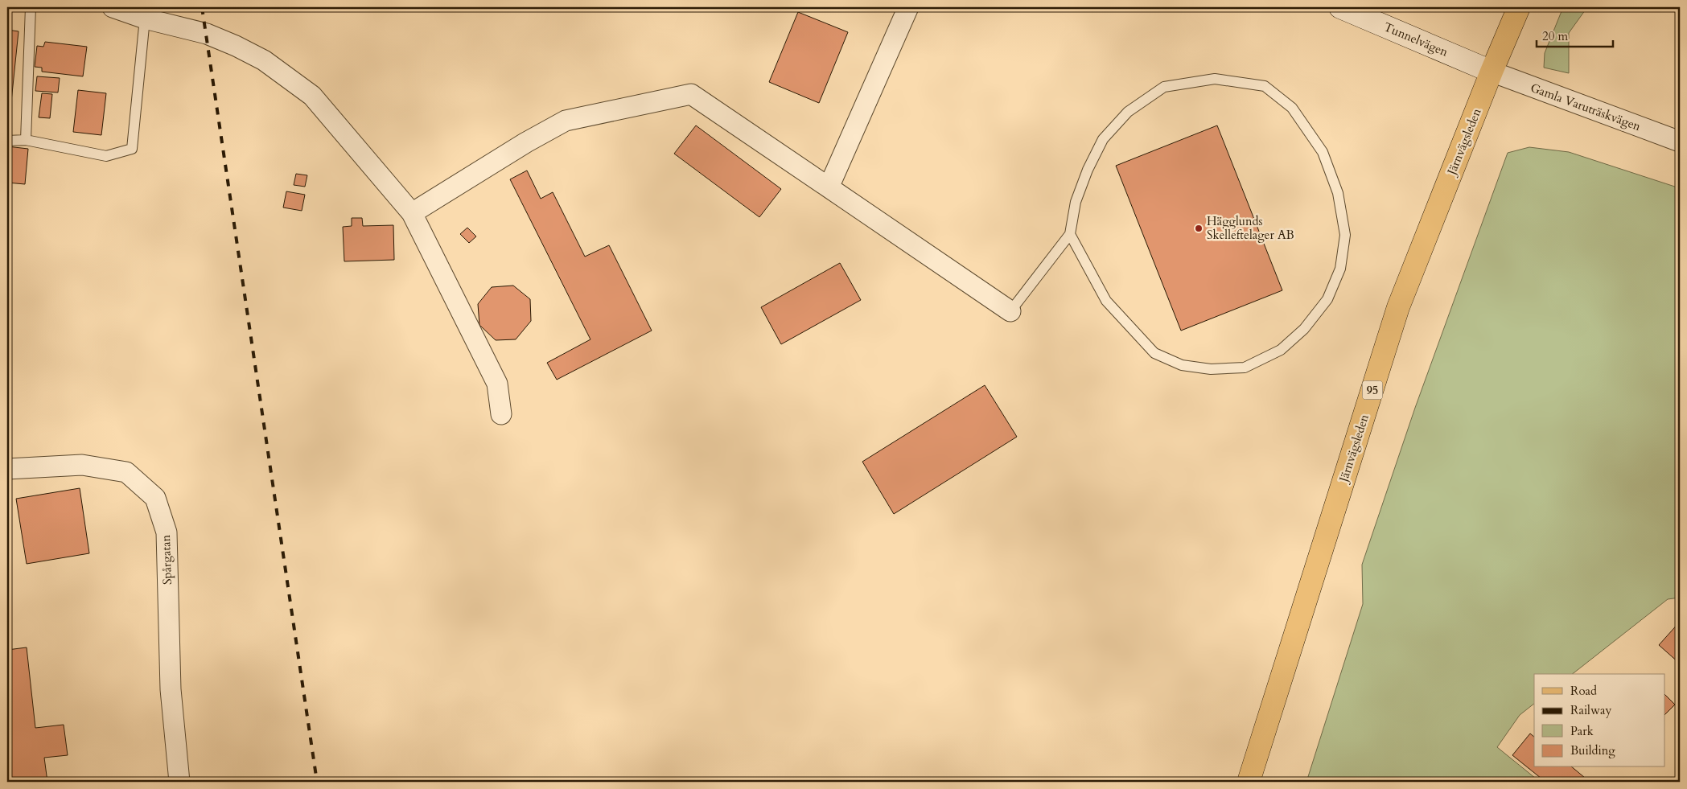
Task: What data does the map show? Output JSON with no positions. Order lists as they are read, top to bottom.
{
  "streets": {
    "main road": ["Järnvägsleden", "95"],
    "street": ["Tunnelvägen", "Gamla Varuträskvägen", "Spårgatan"]
  },
  "crossings": [
    ["Tunnelvägen", "Gamla Varuträskvägen"],
    ["Tunnelvägen", "Järnvägsleden"],
    ["Gamla Varuträskvägen", "Järnvägsleden"]
  ],
  "places": ["Hägglunds Skelleftelager AB"],
  "legend": [
    "Road",
    "Railway",
    "Park",
    "Building"
  ],
  "scale_bar": "20 m"
}
